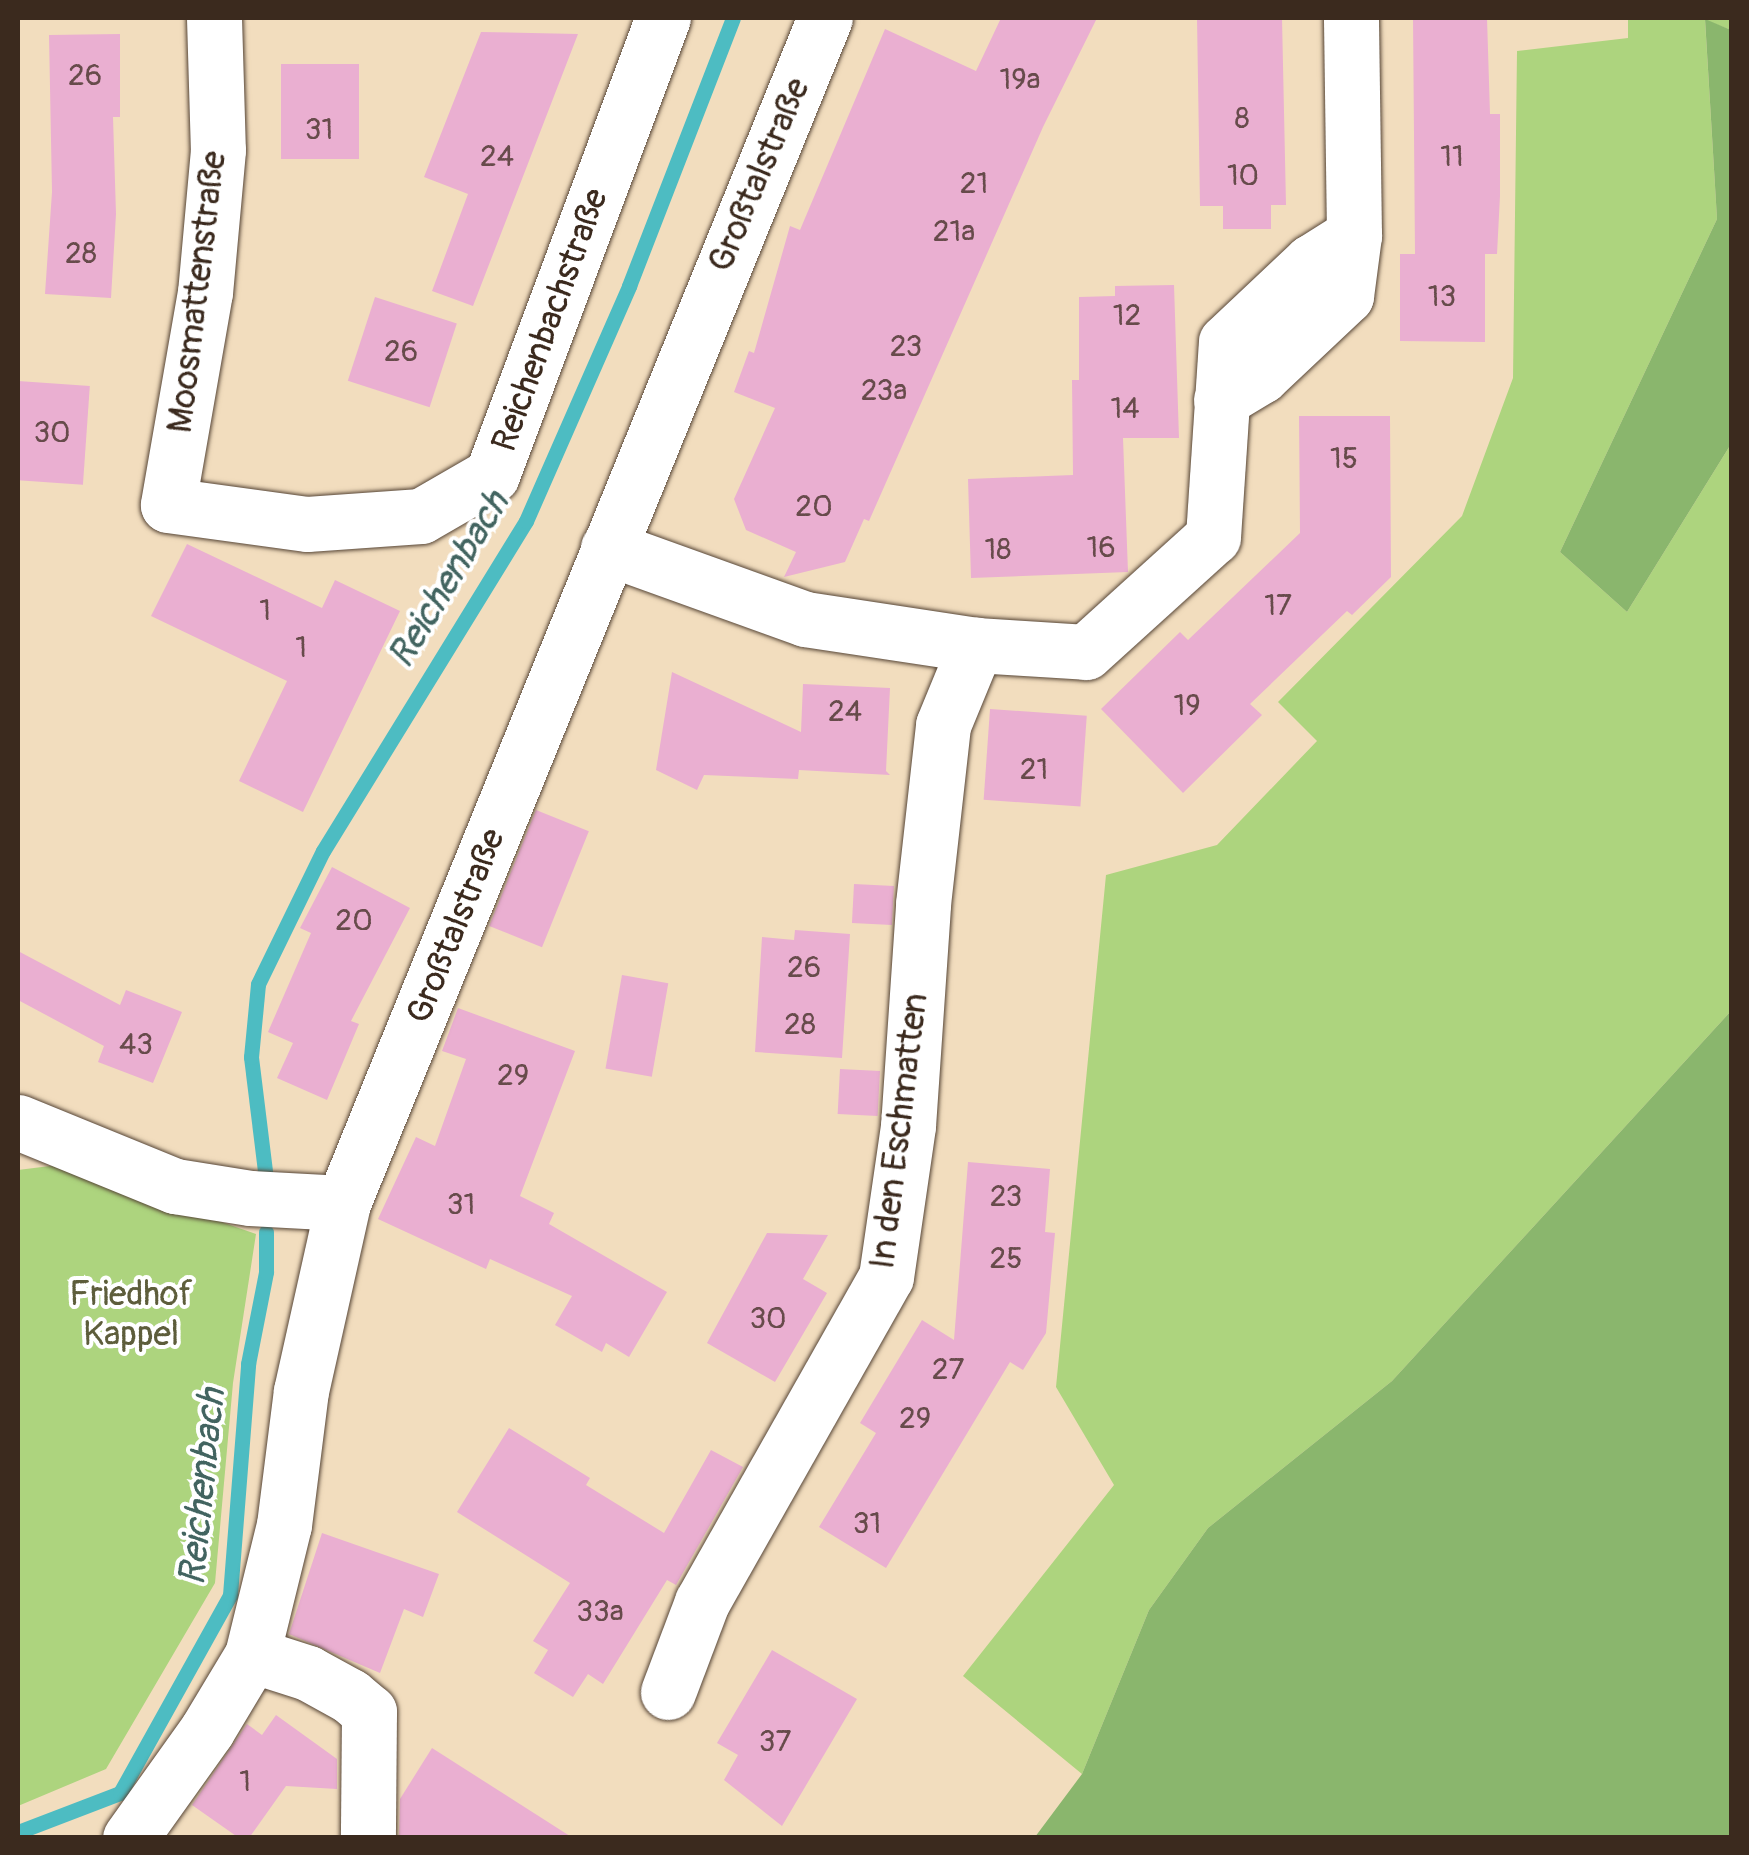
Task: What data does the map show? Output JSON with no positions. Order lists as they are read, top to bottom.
{
  "streets": {
    "street": [
      "Großtalstraße",
      "Moosmattenstraße",
      "Reichenbachstraße",
      "In den Eschmatten"
    ]
  },
  "crossings": [
    ["Moosmattenstraße", "Reichenbachstraße"]
  ],
  "water": ["Reichenbach"],
  "parks": ["Friedhof Kappel"],
  "house_numbers": [
    "26",
    "19a",
    "8",
    "31",
    "24",
    "11",
    "10",
    "21",
    "21a",
    "28",
    "13",
    "12",
    "23",
    "26",
    "23a",
    "14",
    "30",
    "15",
    "20",
    "16",
    "18",
    "17",
    "1",
    "1",
    "19",
    "24",
    "21",
    "20",
    "26",
    "28",
    "43",
    "29",
    "23",
    "31",
    "25",
    "30",
    "27",
    "29",
    "31",
    "33a",
    "37",
    "1"
  ]
}
